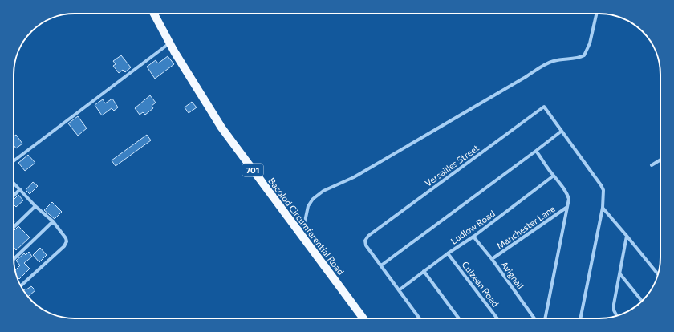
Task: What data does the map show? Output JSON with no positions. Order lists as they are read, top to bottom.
{
  "streets": {
    "main road": ["701", "Bacolod Circumferential Road"],
    "street": [
      "Versailles Street",
      "Ludlow Road",
      "Manchester Lane",
      "Avignail",
      "Culzean Road"
    ]
  },
  "crossings": [
    ["Ludlow Road", "Avignail"],
    ["Ludlow Road", "Culzean Road"],
    ["Manchester Lane", "Avignail"]
  ]
}
